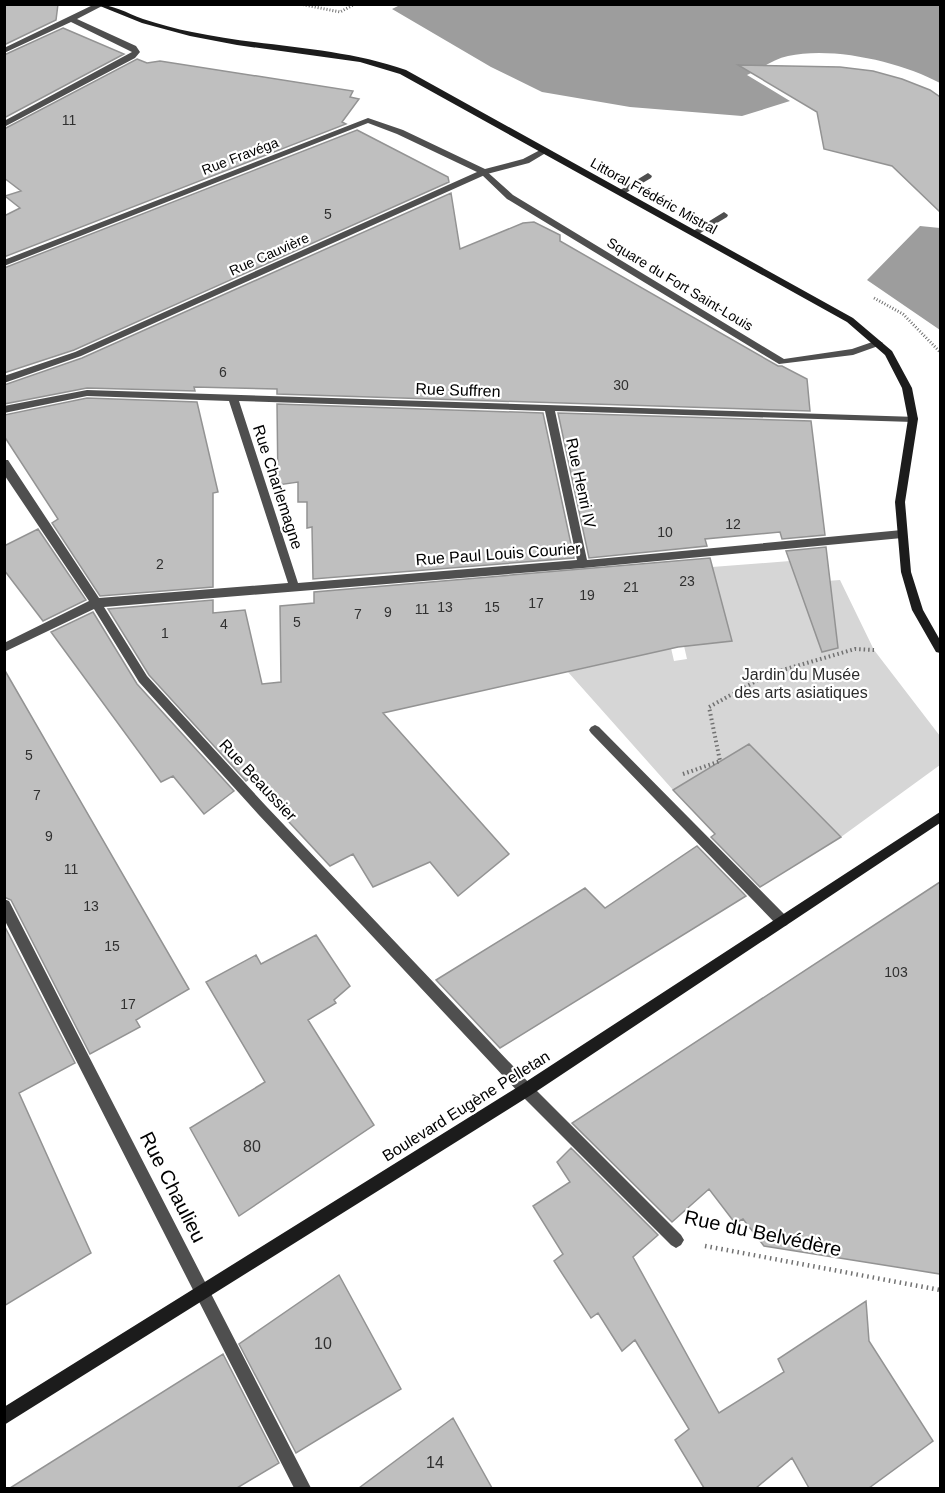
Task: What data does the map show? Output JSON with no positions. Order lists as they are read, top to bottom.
{
  "streets": {
    "main road": ["Littoral Frédéric Mistral", "Boulevard Eugène Pelletan"],
    "street": [
      "Rue Fravéga",
      "Rue Cauvière",
      "Square du Fort Saint-Louis",
      "Rue Suffren",
      "Rue Henri IV",
      "Rue Charlemagne",
      "Rue Paul Louis Courier",
      "Rue Beaussier",
      "Rue Chaulieu",
      "Rue du Belvédère"
    ]
  },
  "crossings": [
    ["Rue Fravéga", "Rue Cauvière"],
    ["Rue Fravéga", "Square du Fort Saint-Louis"],
    ["Littoral Frédéric Mistral", "Rue Cauvière"],
    ["Littoral Frédéric Mistral", "Square du Fort Saint-Louis"],
    ["Littoral Frédéric Mistral", "Rue Suffren"],
    ["Littoral Frédéric Mistral", "Rue Paul Louis Courier"],
    ["Rue Cauvière", "Square du Fort Saint-Louis"],
    ["Rue Suffren", "Rue Henri IV"],
    ["Rue Suffren", "Rue Charlemagne"],
    ["Rue Henri IV", "Rue Paul Louis Courier"],
    ["Rue Charlemagne", "Rue Paul Louis Courier"],
    ["Rue Paul Louis Courier", "Rue Beaussier"],
    ["Rue Beaussier", "Boulevard Eugène Pelletan"],
    ["Rue Beaussier", "Rue du Belvédère"],
    ["Boulevard Eugène Pelletan", "Rue Chaulieu"],
    ["Boulevard Eugène Pelletan", "Rue du Belvédère"]
  ],
  "parks": ["Jardin du Musée des arts asiatiques"],
  "house_numbers": [
    "11",
    "5",
    "6",
    "30",
    "12",
    "10",
    "2",
    "23",
    "21",
    "19",
    "17",
    "13",
    "15",
    "11",
    "9",
    "7",
    "5",
    "4",
    "1",
    "5",
    "7",
    "9",
    "11",
    "13",
    "15",
    "103",
    "17",
    "80",
    "10",
    "14"
  ]
}
